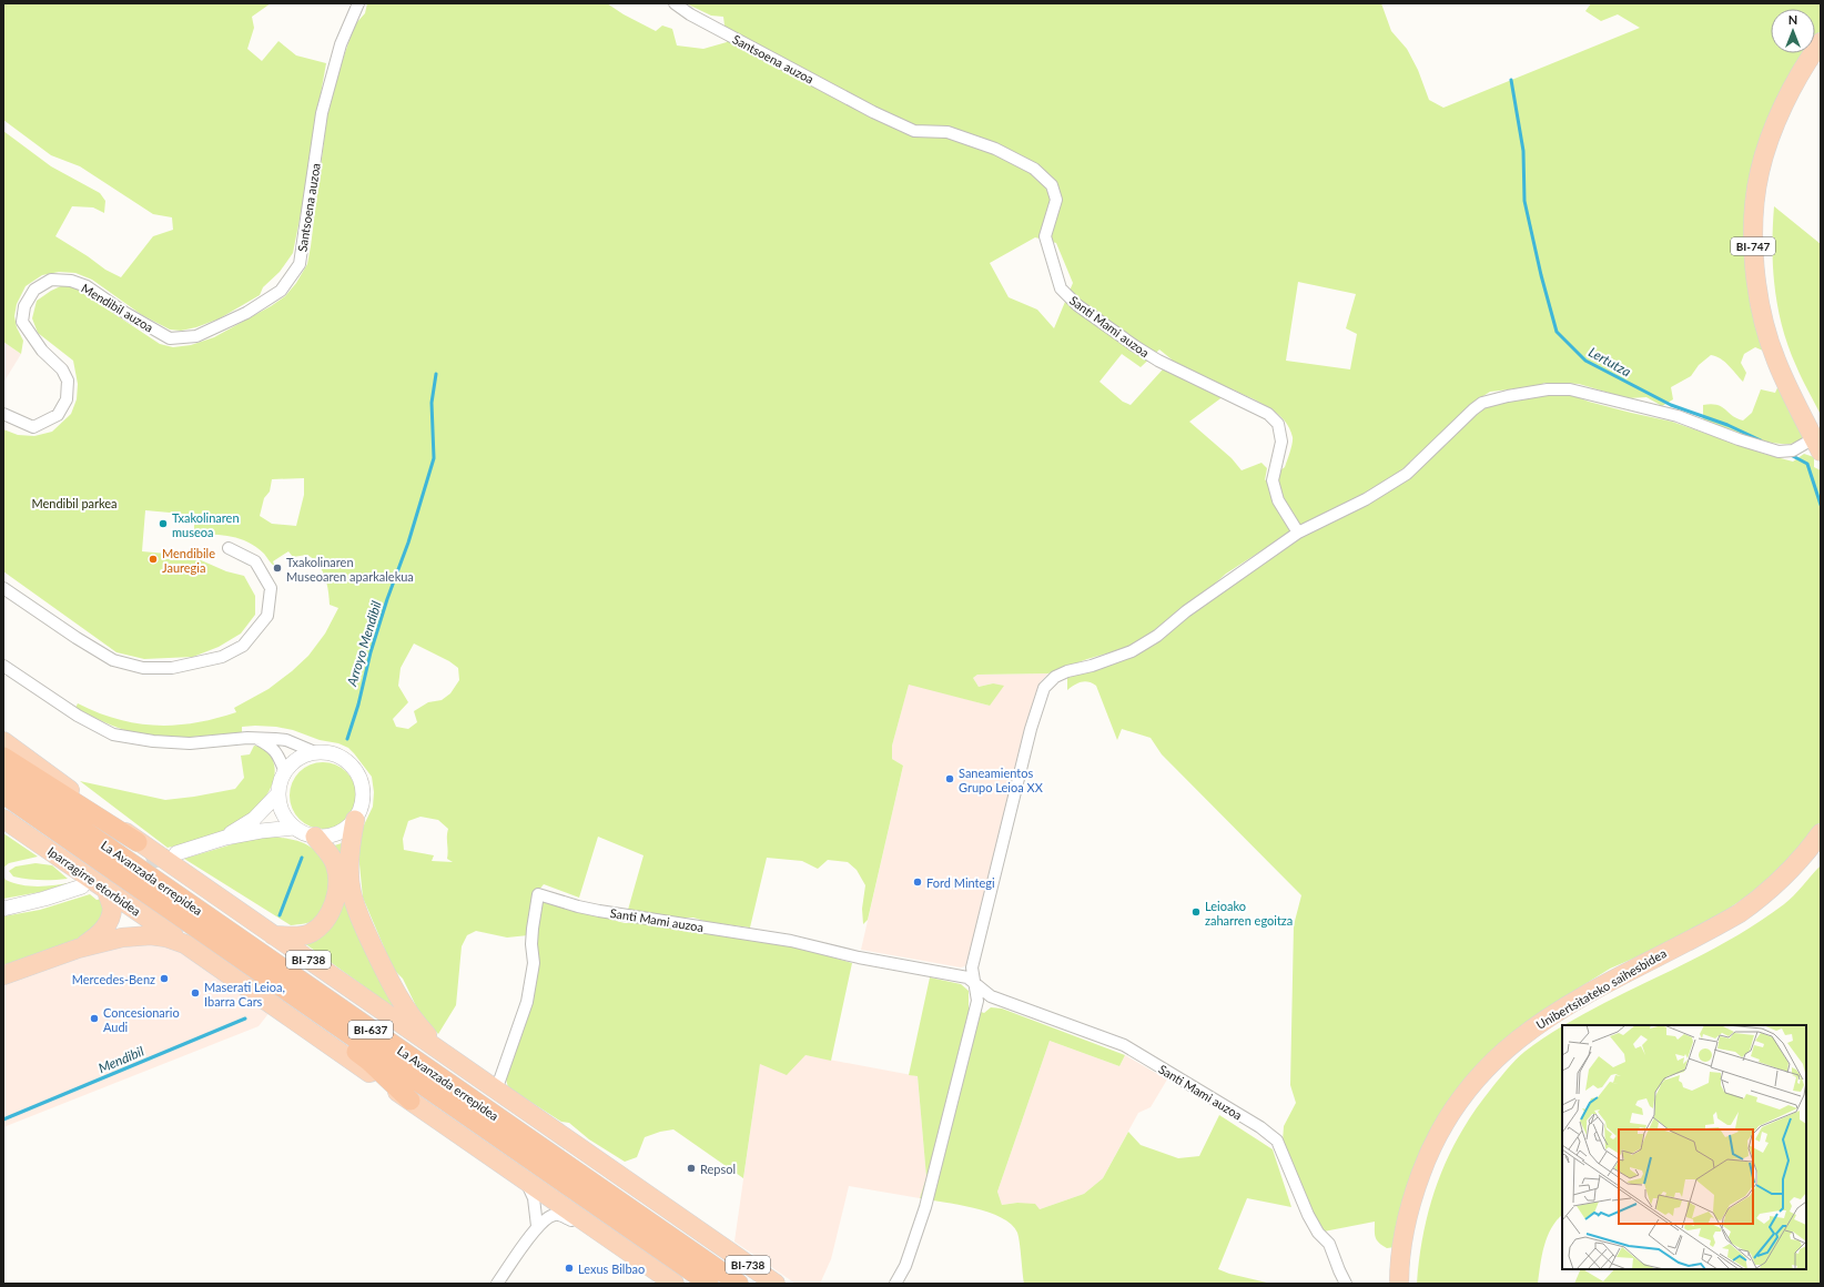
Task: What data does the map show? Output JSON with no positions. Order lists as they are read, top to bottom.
{
  "streets": {
    "highway": ["La Avanzada errepidea", "BI-637"],
    "main road": [
      "BI-747",
      "Iparragirre etorbidea",
      "BI-738",
      "Unibertsitateko saihesbidea"
    ],
    "street": ["Santsoena auzoa", "Mendibil auzoa", "Santi Mami auzoa"]
  },
  "crossings": [
    ["Santsoena auzoa", "Mendibil auzoa"],
    ["Santsoena auzoa", "Santi Mami auzoa"],
    ["Santi Mami auzoa", "BI-738"]
  ],
  "water": ["Lertutza", "Arroyo Mendibil", "Mendibil"],
  "parks": ["Mendibil parkea"],
  "places": [
    "Txakolinaren museoa",
    "Mendibile Jauregia",
    "Txakolinaren Museoaren aparkalekua",
    "Saneamientos Grupo Leioa XX",
    "Ford Mintegi",
    "Leioako zaharren egoitza",
    "Mercedes-Benz",
    "Maserati Leioa, Ibarra Cars",
    "Concesionario Audi",
    "Repsol",
    "Lexus Bilbao"
  ],
  "north": "top"
}
